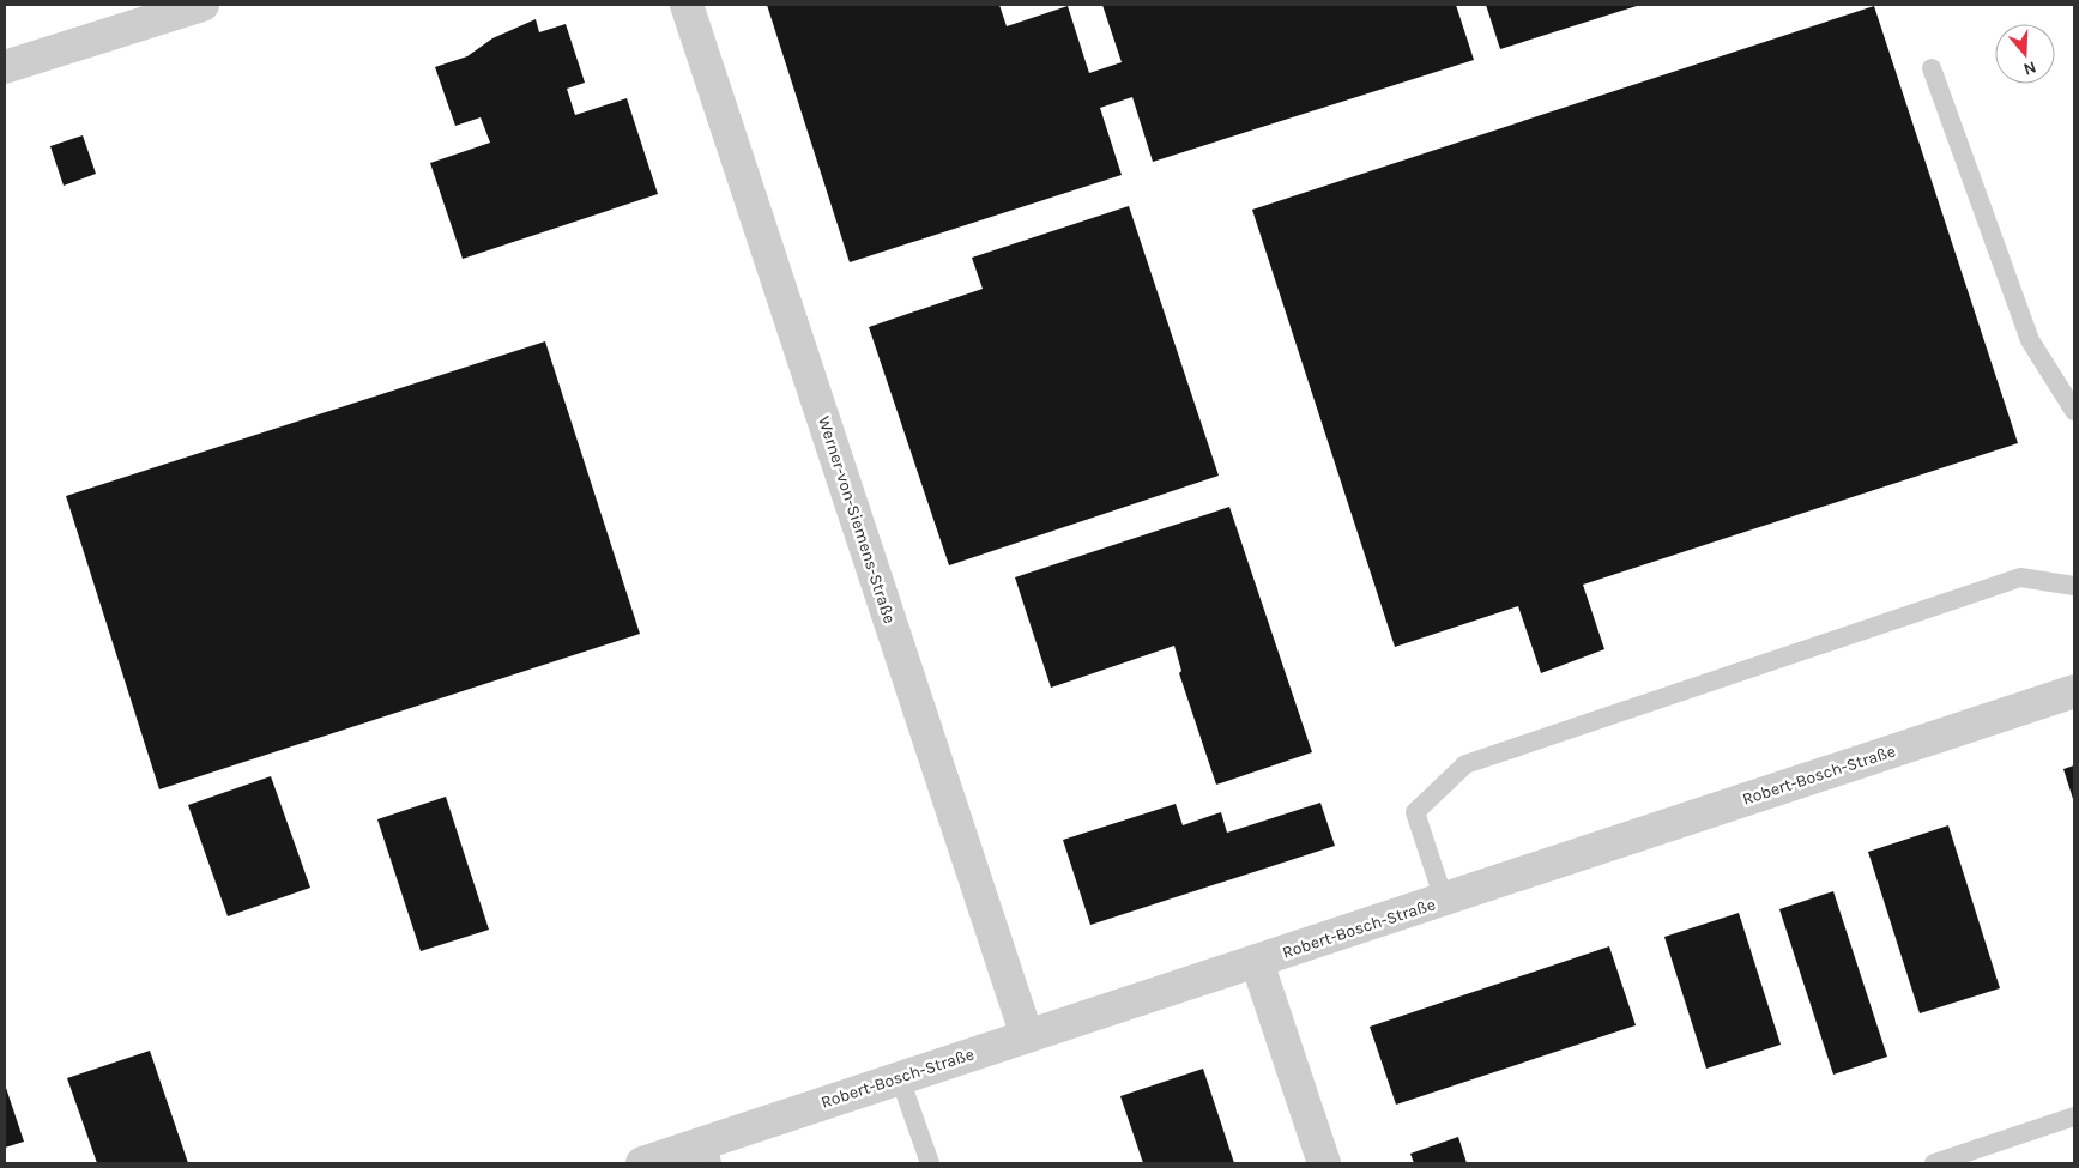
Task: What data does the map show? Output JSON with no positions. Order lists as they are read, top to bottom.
{
  "streets": {
    "street": ["Werner-von-Siemens-Straße", "Robert-Bosch-Straße"]
  },
  "crossings": [
    ["Werner-von-Siemens-Straße", "Robert-Bosch-Straße"]
  ],
  "north": "bottom"
}
